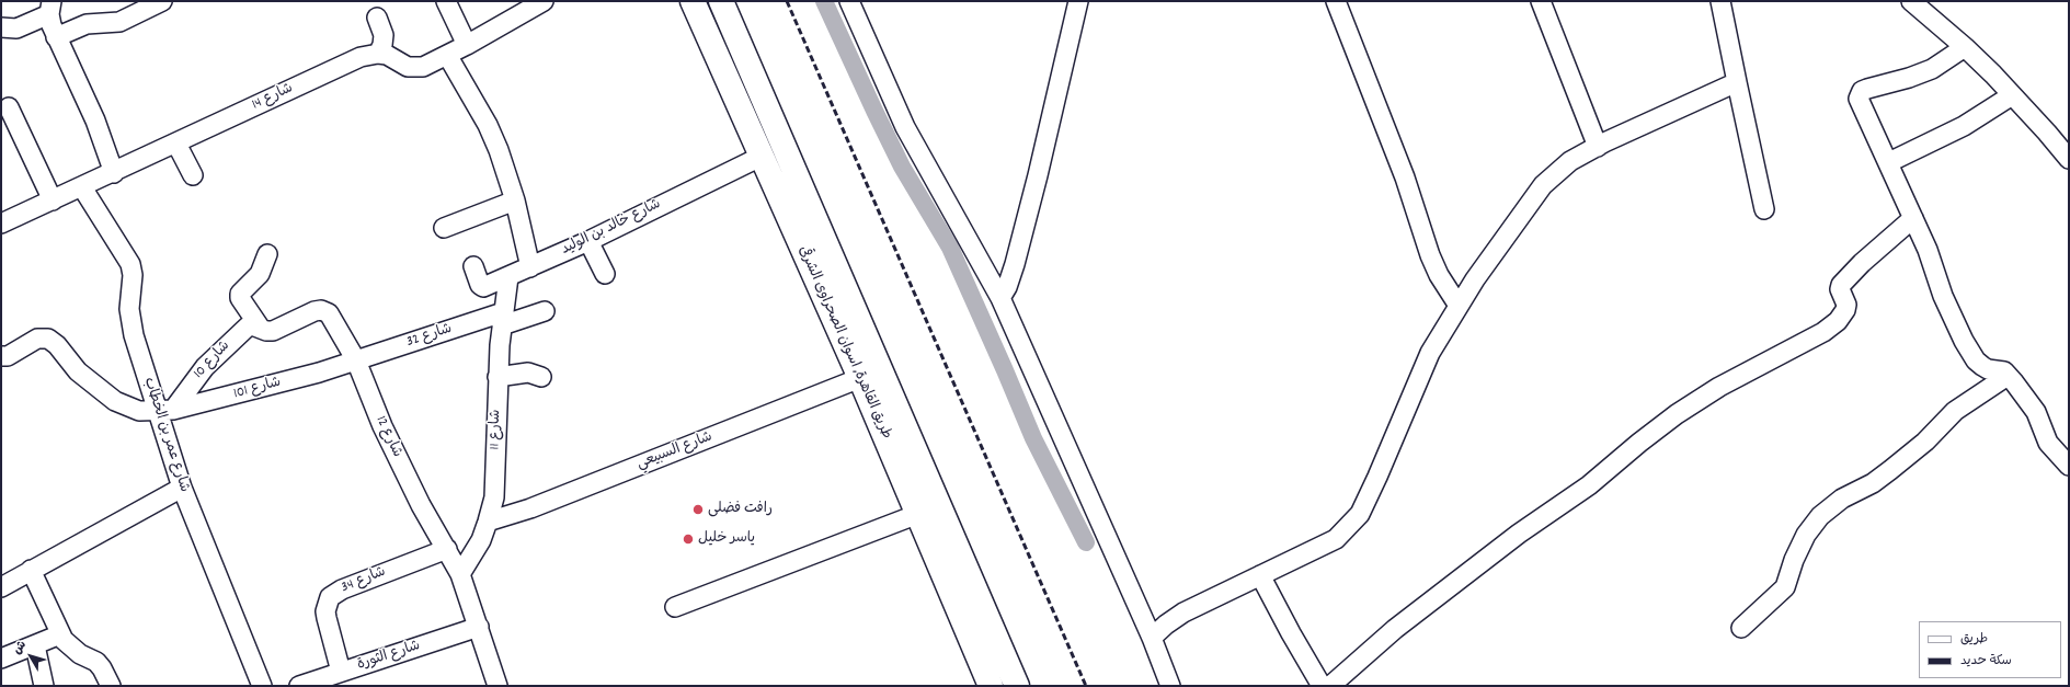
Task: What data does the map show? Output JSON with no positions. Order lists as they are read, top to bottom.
{
  "streets": {
    "highway": ["طريق القاهرة, اسوان الصحراوى الشرقى"],
    "street": [
      "شارع 14",
      "شارع خالد بن الوليد",
      "شارع 32",
      "شارع 10",
      "شارع 101",
      "شارع 11",
      "شارع عمر بن الخطاب",
      "شارع 12",
      "شارع السبيعي",
      "شارع 34",
      "شارع الثورة"
    ]
  },
  "crossings": [
    ["شارع 14", "شارع عمر بن الخطاب"],
    ["شارع خالد بن الوليد", "طريق القاهرة, اسوان الصحراوى الشرقى"],
    ["شارع خالد بن الوليد", "شارع 11"],
    ["شارع 32", "شارع 101"],
    ["شارع 32", "شارع 11"],
    ["شارع 32", "شارع 12"],
    ["طريق القاهرة, اسوان الصحراوى الشرقى", "شارع السبيعي"],
    ["شارع 10", "شارع 101"],
    ["شارع 10", "شارع عمر بن الخطاب"],
    ["شارع 10", "شارع 12"],
    ["شارع 101", "شارع عمر بن الخطاب"],
    ["شارع 101", "شارع 12"],
    ["شارع 11", "شارع 12"],
    ["شارع 11", "شارع السبيعي"],
    ["شارع 12", "شارع 34"],
    ["شارع 12", "شارع الثورة"],
    ["شارع 34", "شارع الثورة"]
  ],
  "places": ["رافت فضلى", "ياسر خليل"],
  "legend": ["طريق", "سكة حديد"],
  "north": "top left"
}
